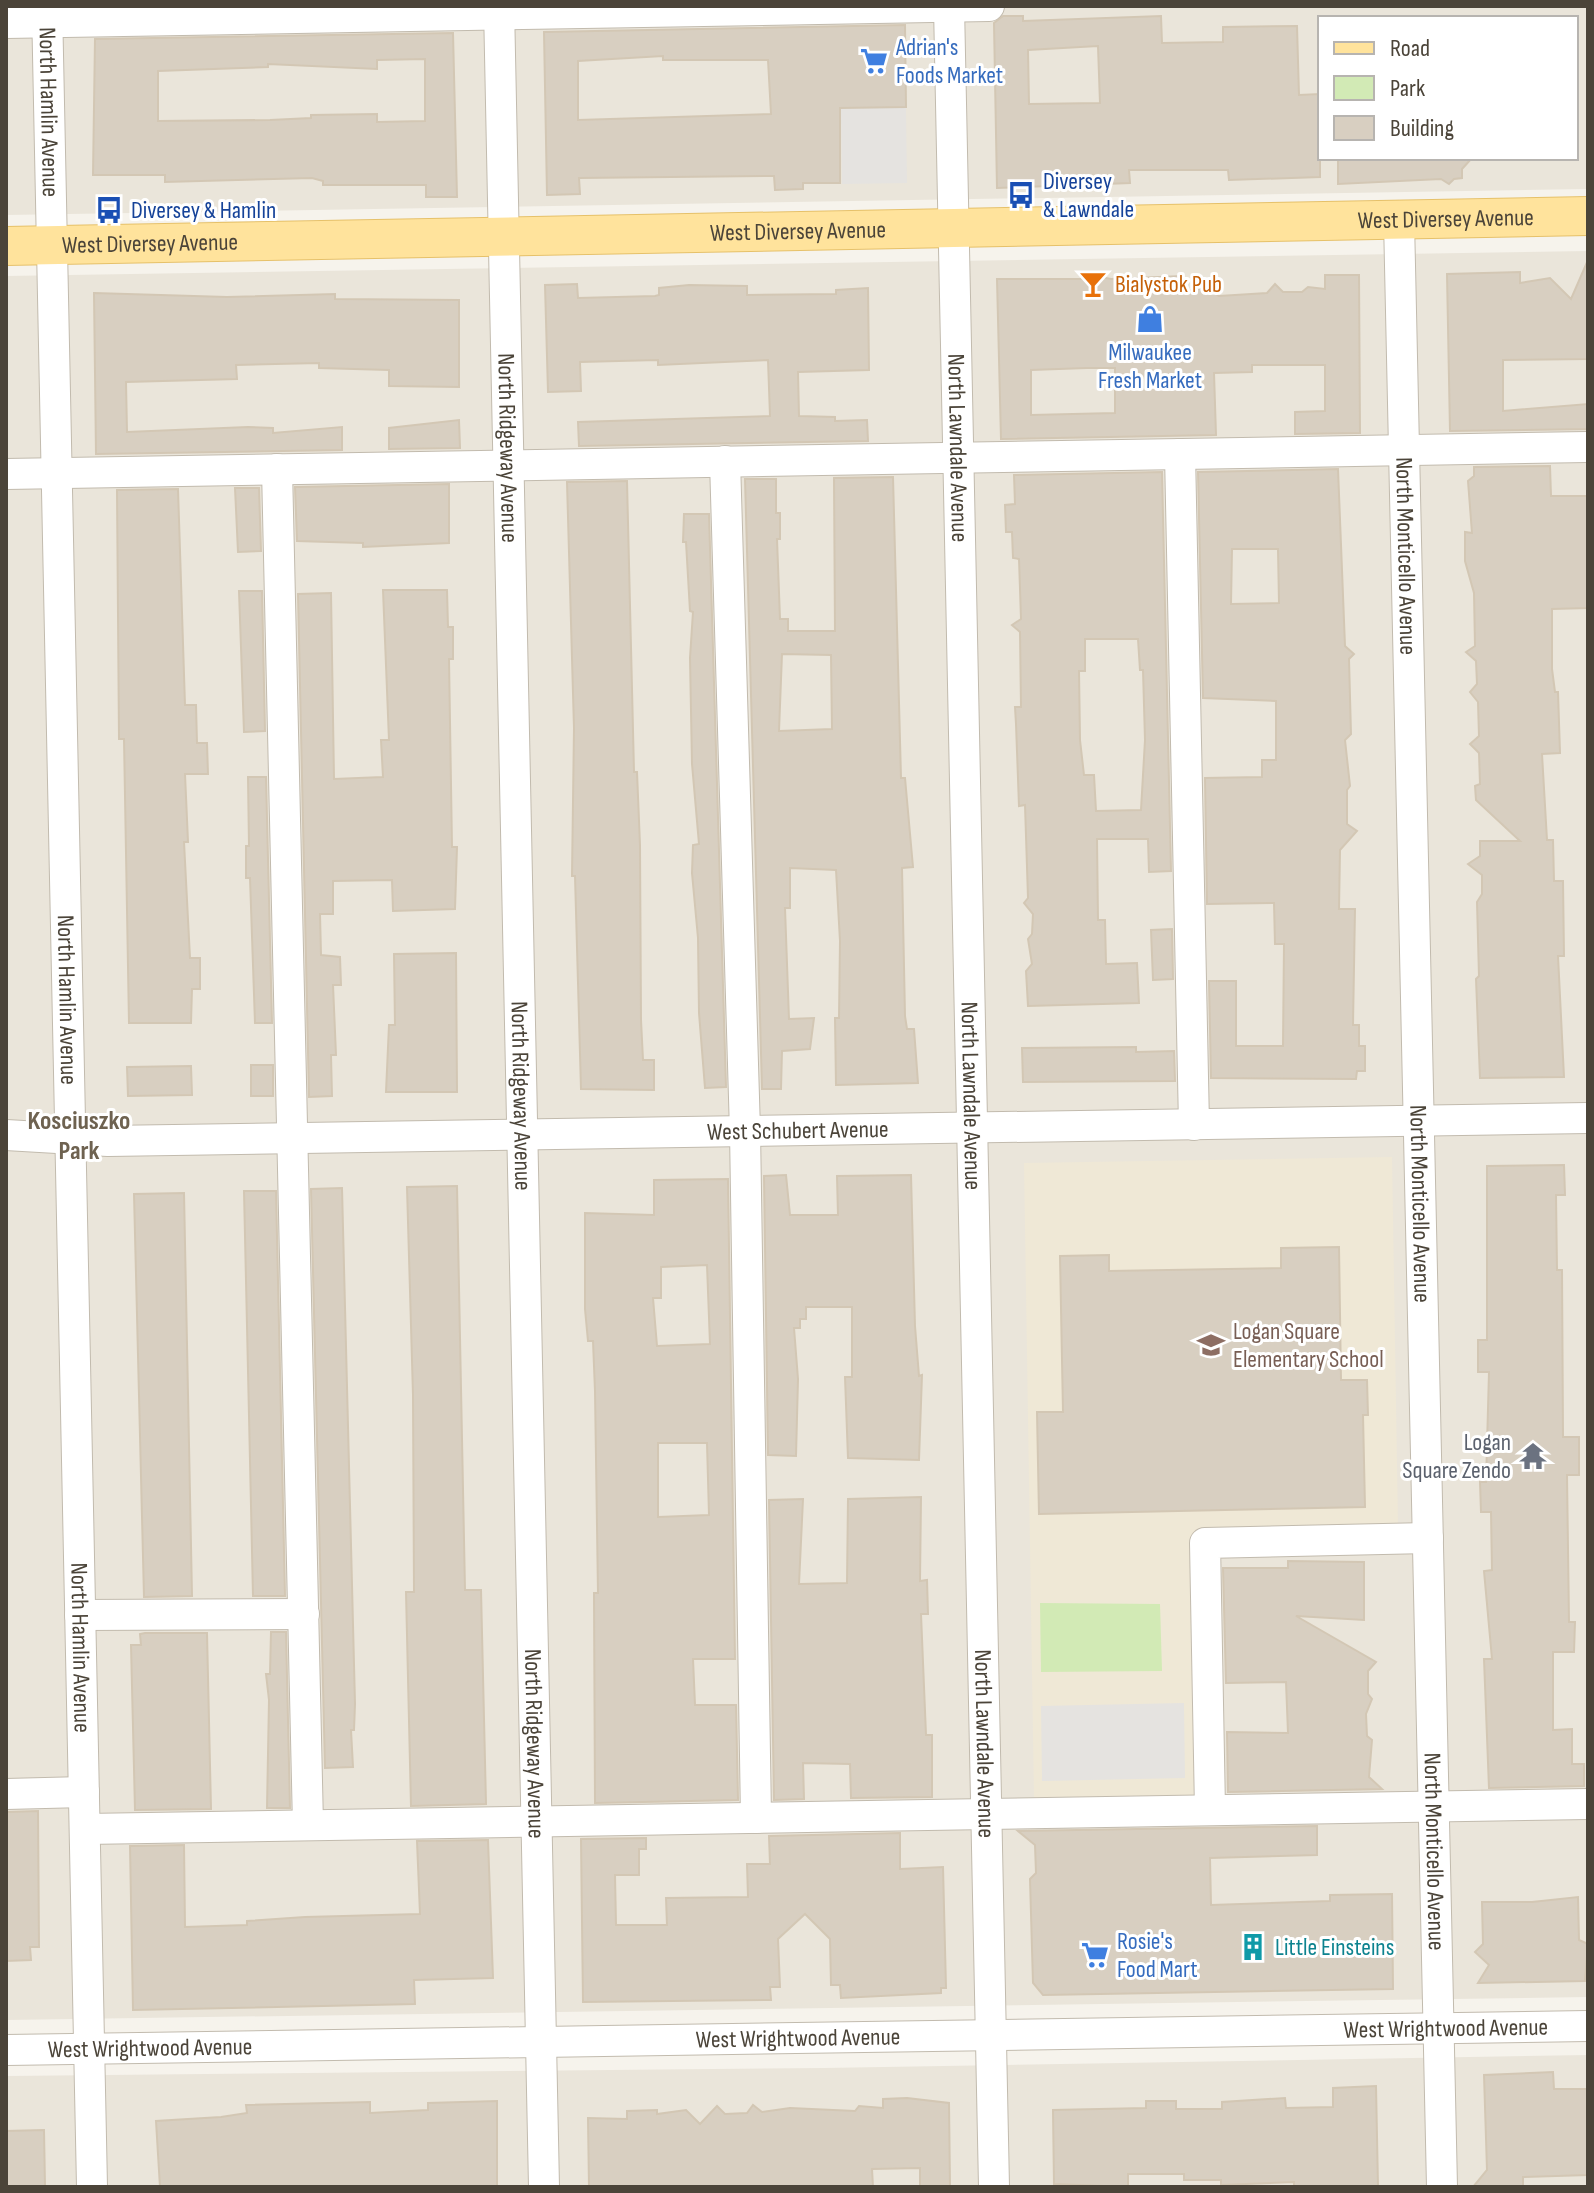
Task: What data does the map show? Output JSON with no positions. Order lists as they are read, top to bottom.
{
  "streets": {
    "main road": ["West Diversey Avenue"],
    "street": [
      "North Hamlin Avenue",
      "North Ridgeway Avenue",
      "North Lawndale Avenue",
      "North Monticello Avenue",
      "West Schubert Avenue",
      "West Wrightwood Avenue"
    ]
  },
  "crossings": [
    ["North Hamlin Avenue", "West Diversey Avenue"],
    ["North Hamlin Avenue", "West Schubert Avenue"],
    ["North Hamlin Avenue", "West Wrightwood Avenue"],
    ["West Diversey Avenue", "North Ridgeway Avenue"],
    ["West Diversey Avenue", "North Lawndale Avenue"],
    ["West Diversey Avenue", "North Monticello Avenue"],
    ["North Ridgeway Avenue", "West Schubert Avenue"],
    ["North Ridgeway Avenue", "West Wrightwood Avenue"],
    ["North Lawndale Avenue", "West Schubert Avenue"],
    ["North Lawndale Avenue", "West Wrightwood Avenue"],
    ["North Monticello Avenue", "West Schubert Avenue"],
    ["North Monticello Avenue", "West Wrightwood Avenue"]
  ],
  "districts": ["Kosciuszko Park"],
  "places": {
    "supermarket": ["Adrian's Foods Market", "Rosie's Food Mart"],
    "bus stop": ["Diversey & Lawndale", "Diversey & Hamlin"],
    "bar": ["Bialystok Pub"],
    "shop": ["Milwaukee Fresh Market"],
    "school or university": ["Logan Square Elementary School"],
    "temple": ["Logan Square Zendo"],
    "building": ["Little Einsteins"]
  },
  "legend": ["Road", "Park", "Building"]
}
